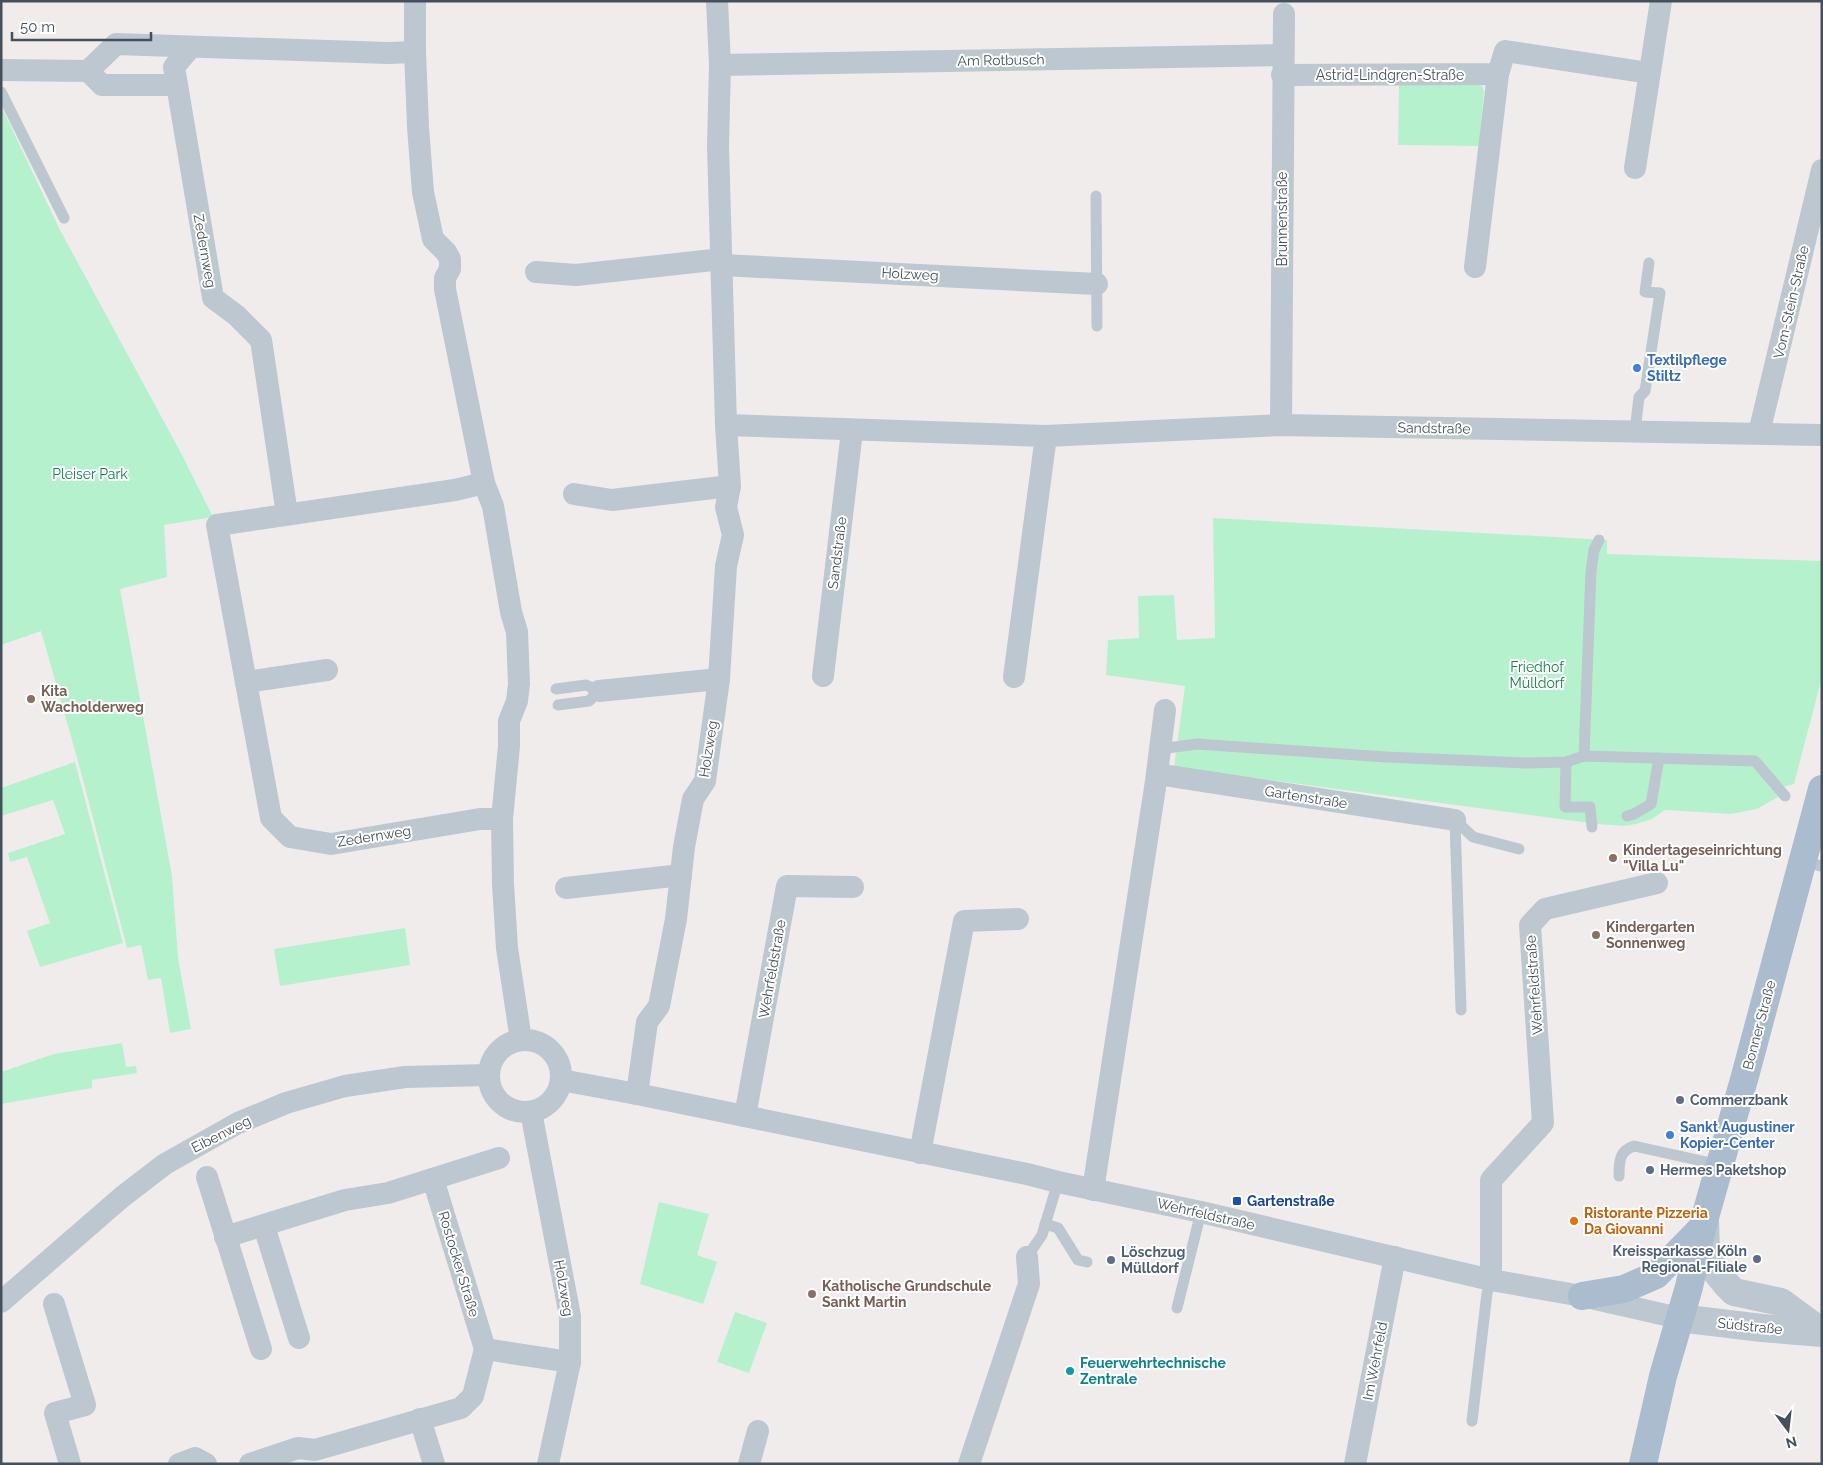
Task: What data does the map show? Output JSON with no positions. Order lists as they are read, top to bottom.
{
  "streets": {
    "main road": ["Bonner Straße"],
    "street": [
      "Am Rotbusch",
      "Astrid-Lindgren-Straße",
      "Brunnenstraße",
      "Zedernweg",
      "Holzweg",
      "Vom-Stein-Straße",
      "Sandstraße",
      "Gartenstraße",
      "Wehrfeldstraße",
      "Eibenweg",
      "Rostocker Straße",
      "Südstraße",
      "Im Wehrfeld"
    ]
  },
  "crossings": [
    ["Am Rotbusch", "Astrid-Lindgren-Straße"],
    ["Am Rotbusch", "Brunnenstraße"],
    ["Am Rotbusch", "Holzweg"],
    ["Astrid-Lindgren-Straße", "Brunnenstraße"],
    ["Brunnenstraße", "Sandstraße"],
    ["Holzweg", "Sandstraße"],
    ["Holzweg", "Wehrfeldstraße"],
    ["Holzweg", "Eibenweg"],
    ["Vom-Stein-Straße", "Sandstraße"],
    ["Wehrfeldstraße", "Bonner Straße"],
    ["Wehrfeldstraße", "Eibenweg"],
    ["Wehrfeldstraße", "Südstraße"],
    ["Wehrfeldstraße", "Im Wehrfeld"],
    ["Bonner Straße", "Südstraße"]
  ],
  "parks": ["Pleiser Park", "Friedhof Mülldorf"],
  "places": {
    "other": [
      "Textilpflege Stiltz",
      "Kita Wacholderweg",
      "Kindertageseinrichtung \"Villa Lu\"",
      "Kindergarten Sonnenweg",
      "Commerzbank",
      "Sankt Augustiner Kopier-Center",
      "Hermes Paketshop",
      "Ristorante Pizzeria Da Giovanni",
      "Kreissparkasse Köln Regional-Filiale",
      "Löschzug Mülldorf",
      "Katholische Grundschule Sankt Martin",
      "Feuerwehrtechnische Zentrale"
    ],
    "transit": ["Gartenstraße"]
  },
  "scale_bar": "50 m",
  "north": "bottom"
}
